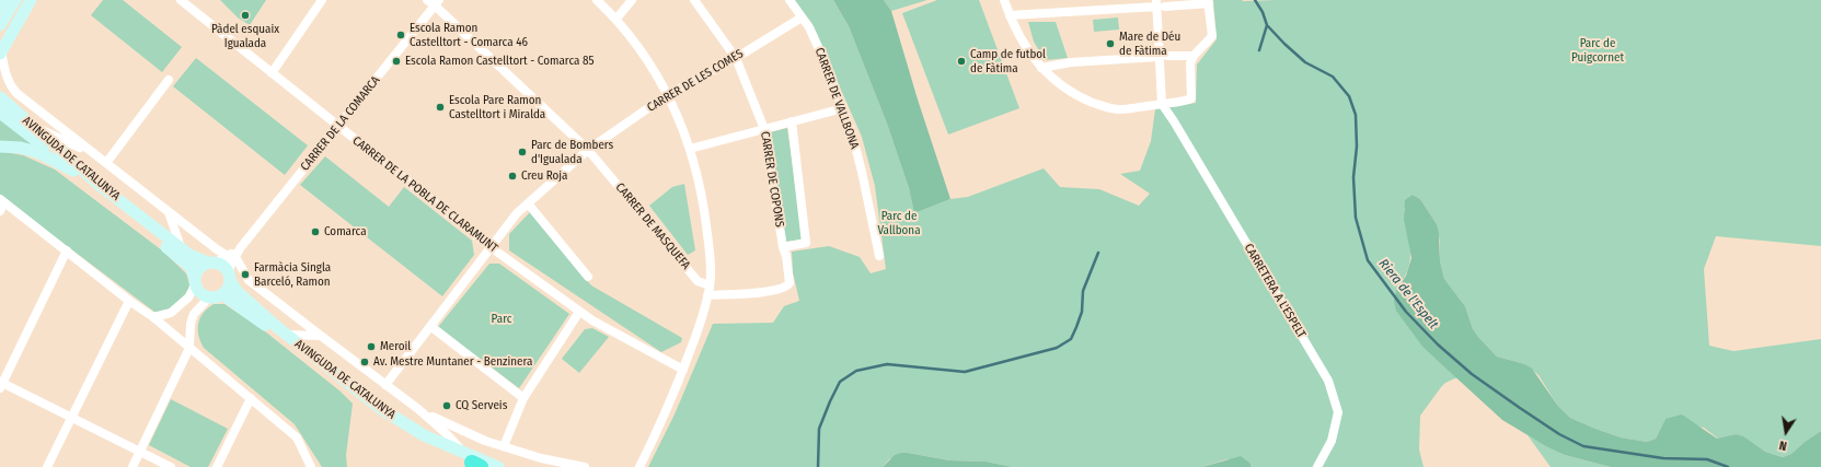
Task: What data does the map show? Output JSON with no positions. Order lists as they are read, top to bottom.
{
  "streets": {
    "street": [
      "CARRER DE LES COMES",
      "CARRER DE VALLBONA",
      "CARRER DE LA COMARCA",
      "AVINGUDA DE CATALUNYA",
      "CARRER DE COPONS",
      "CARRER DE LA POBLA DE CLARAMUNT",
      "CARRER DE MASQUEFA",
      "CARRETERA A L'ESPELT"
    ]
  },
  "crossings": [
    ["CARRER DE LES COMES", "CARRER DE VALLBONA"],
    ["CARRER DE LES COMES", "CARRER DE COPONS"],
    ["CARRER DE LES COMES", "CARRER DE LA POBLA DE CLARAMUNT"],
    ["CARRER DE LES COMES", "CARRER DE MASQUEFA"],
    ["CARRER DE LA COMARCA", "AVINGUDA DE CATALUNYA"],
    ["CARRER DE LA COMARCA", "CARRER DE LA POBLA DE CLARAMUNT"],
    ["CARRER DE LA COMARCA", "CARRER DE MASQUEFA"]
  ],
  "water": ["Riera de l'Espelt"],
  "parks": ["Parc de Puigcornet", "Parc de Vallbona", "Parc"],
  "places": [
    "Pàdel esquaix Igualada",
    "Escola Ramon Castelltort - Comarca 46",
    "Mare de Déu de Fàtima",
    "Escola Ramon Castelltort - Comarca 85",
    "Camp de futbol de Fàtima",
    "Escola Pare Ramon Castelltort i Miralda",
    "Parc de Bombers d'Igualada",
    "Creu Roja",
    "Comarca",
    "Farmàcia Singla Barceló, Ramon",
    "Meroil",
    "Av. Mestre Muntaner - Benzinera",
    "CQ Serveis"
  ],
  "north": "bottom"
}
